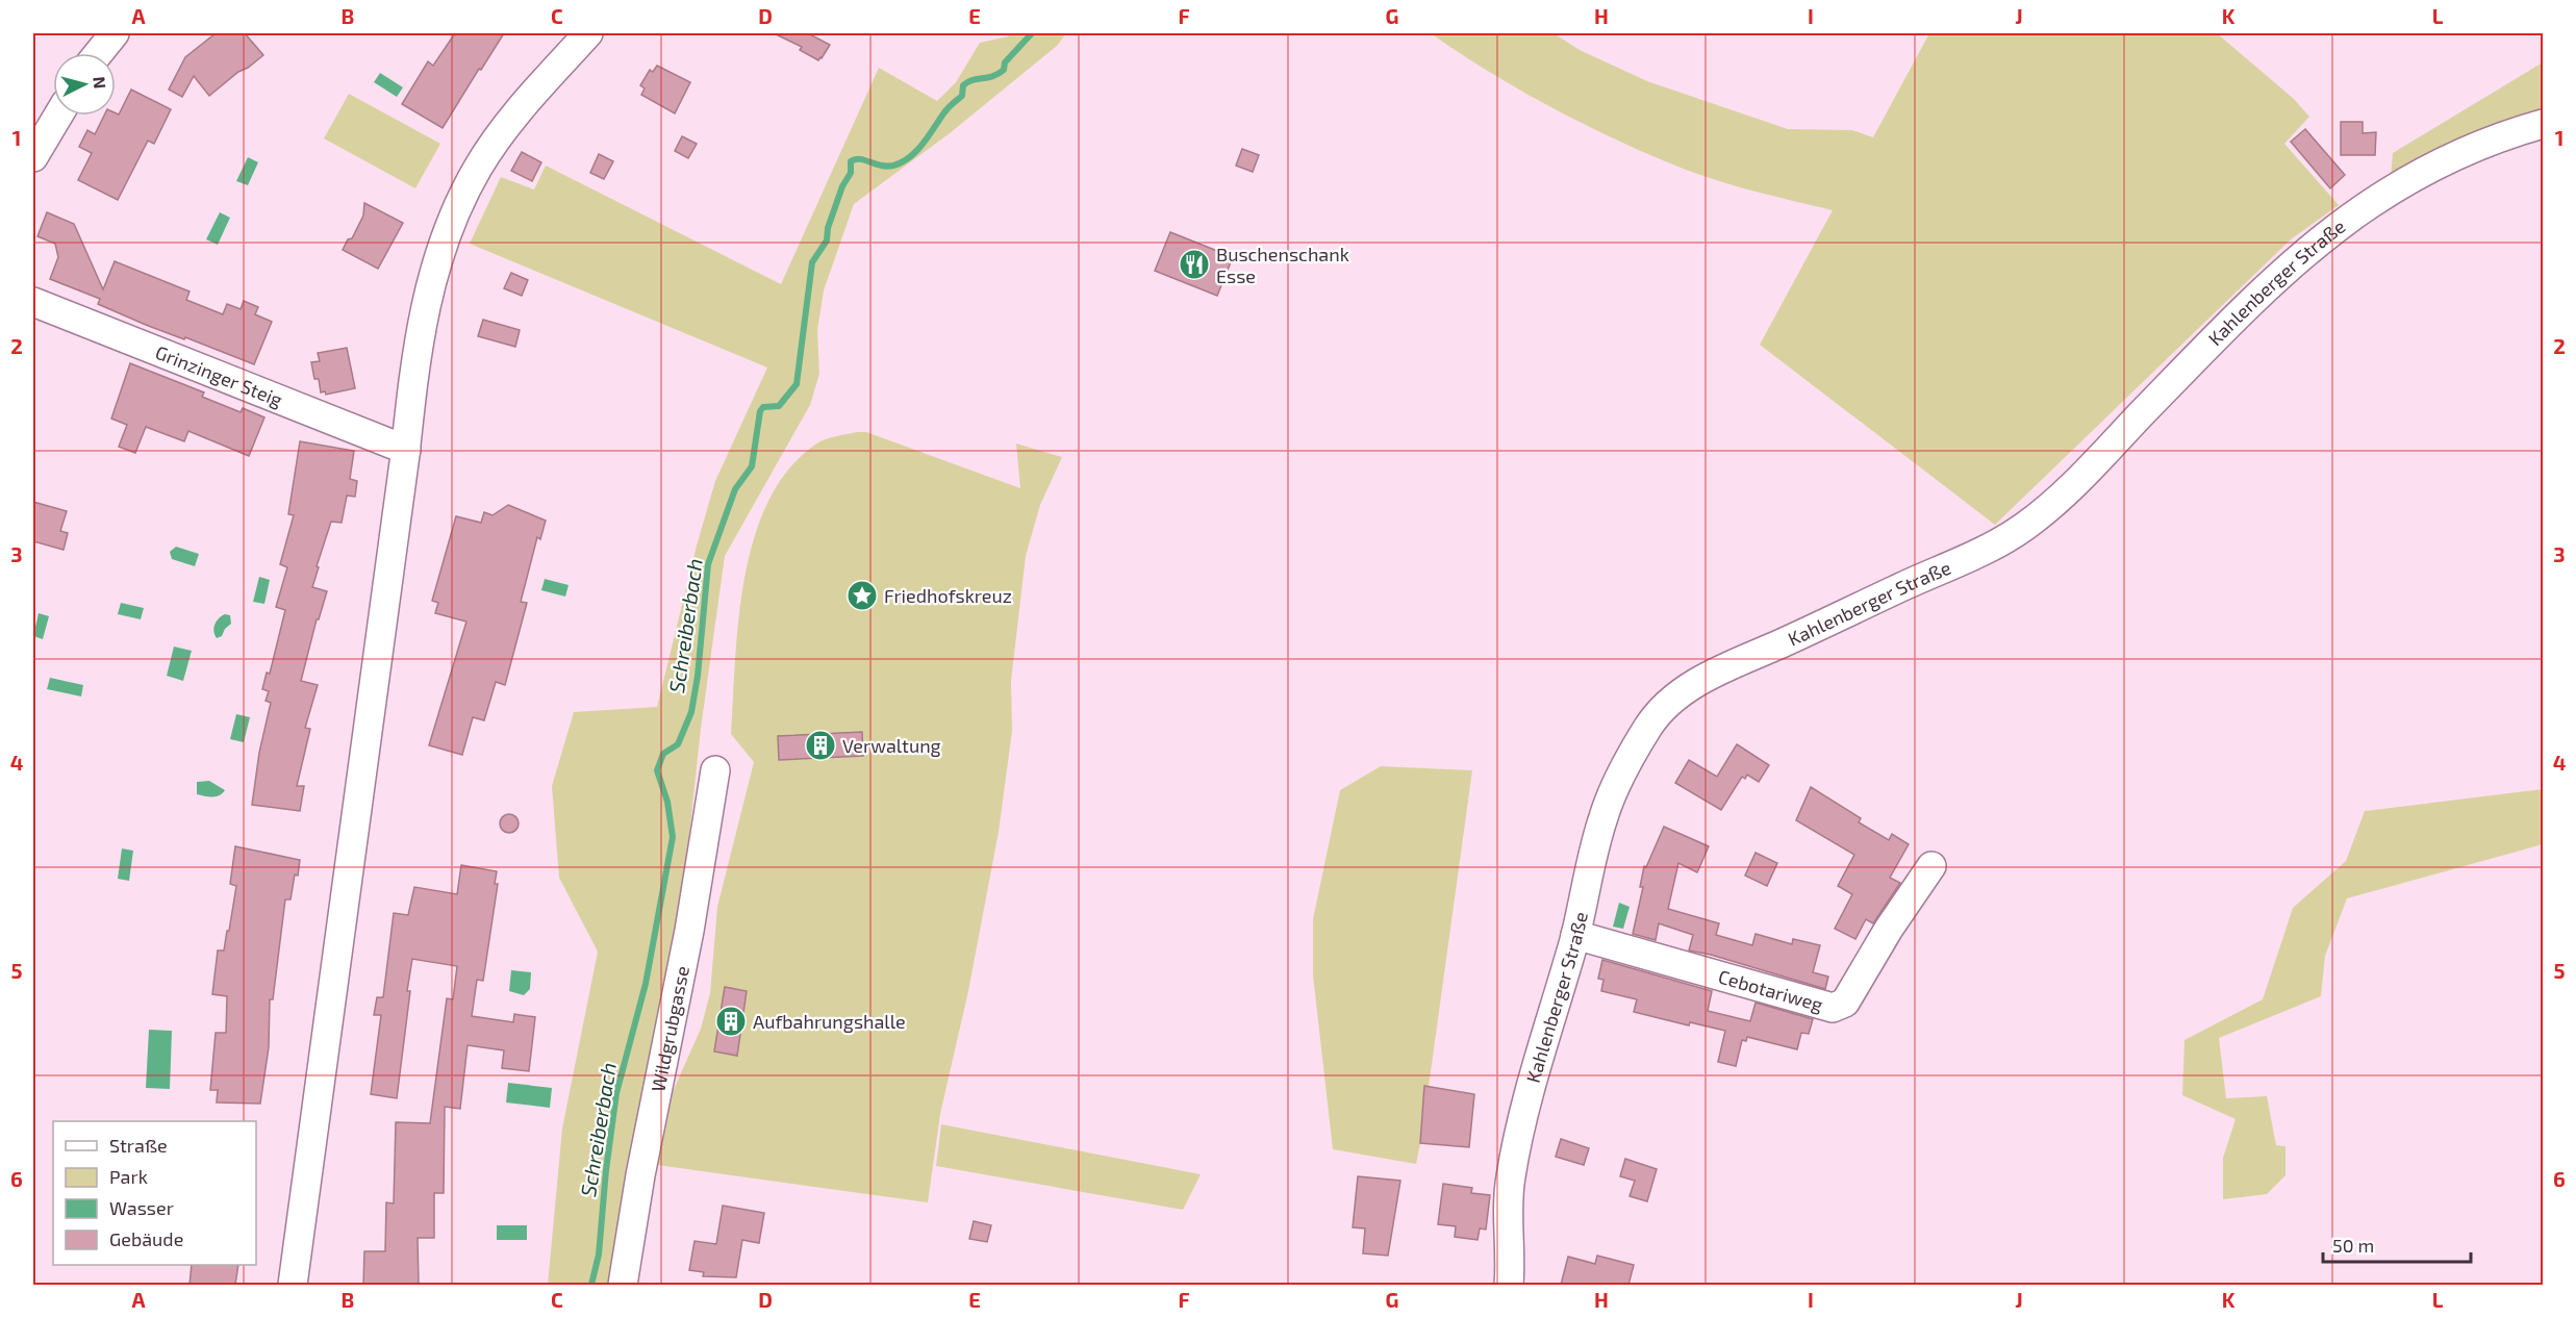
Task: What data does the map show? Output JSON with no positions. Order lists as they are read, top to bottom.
{
  "streets": {
    "street": [
      "Kahlenberger Straße",
      "Grinzinger Steig",
      "Cebotariweg",
      "Wildgrubgasse"
    ]
  },
  "crossings": [
    ["Kahlenberger Straße", "Cebotariweg"]
  ],
  "water": ["Schreiberbach"],
  "places": {
    "restaurant": ["Buschenschank Esse"],
    "place": ["Friedhofskreuz"],
    "building": ["Verwaltung", "Aufbahrungshalle"]
  },
  "legend": [
    "Straße",
    "Park",
    "Wasser",
    "Gebäude"
  ],
  "scale_bar": "50 m",
  "north": "right",
  "grid": {
    "columns": [
      "A",
      "B",
      "C",
      "D",
      "E",
      "F",
      "G",
      "H",
      "I",
      "J",
      "K",
      "L"
    ],
    "rows": [
      "1",
      "2",
      "3",
      "4",
      "5",
      "6"
    ]
  }
}
